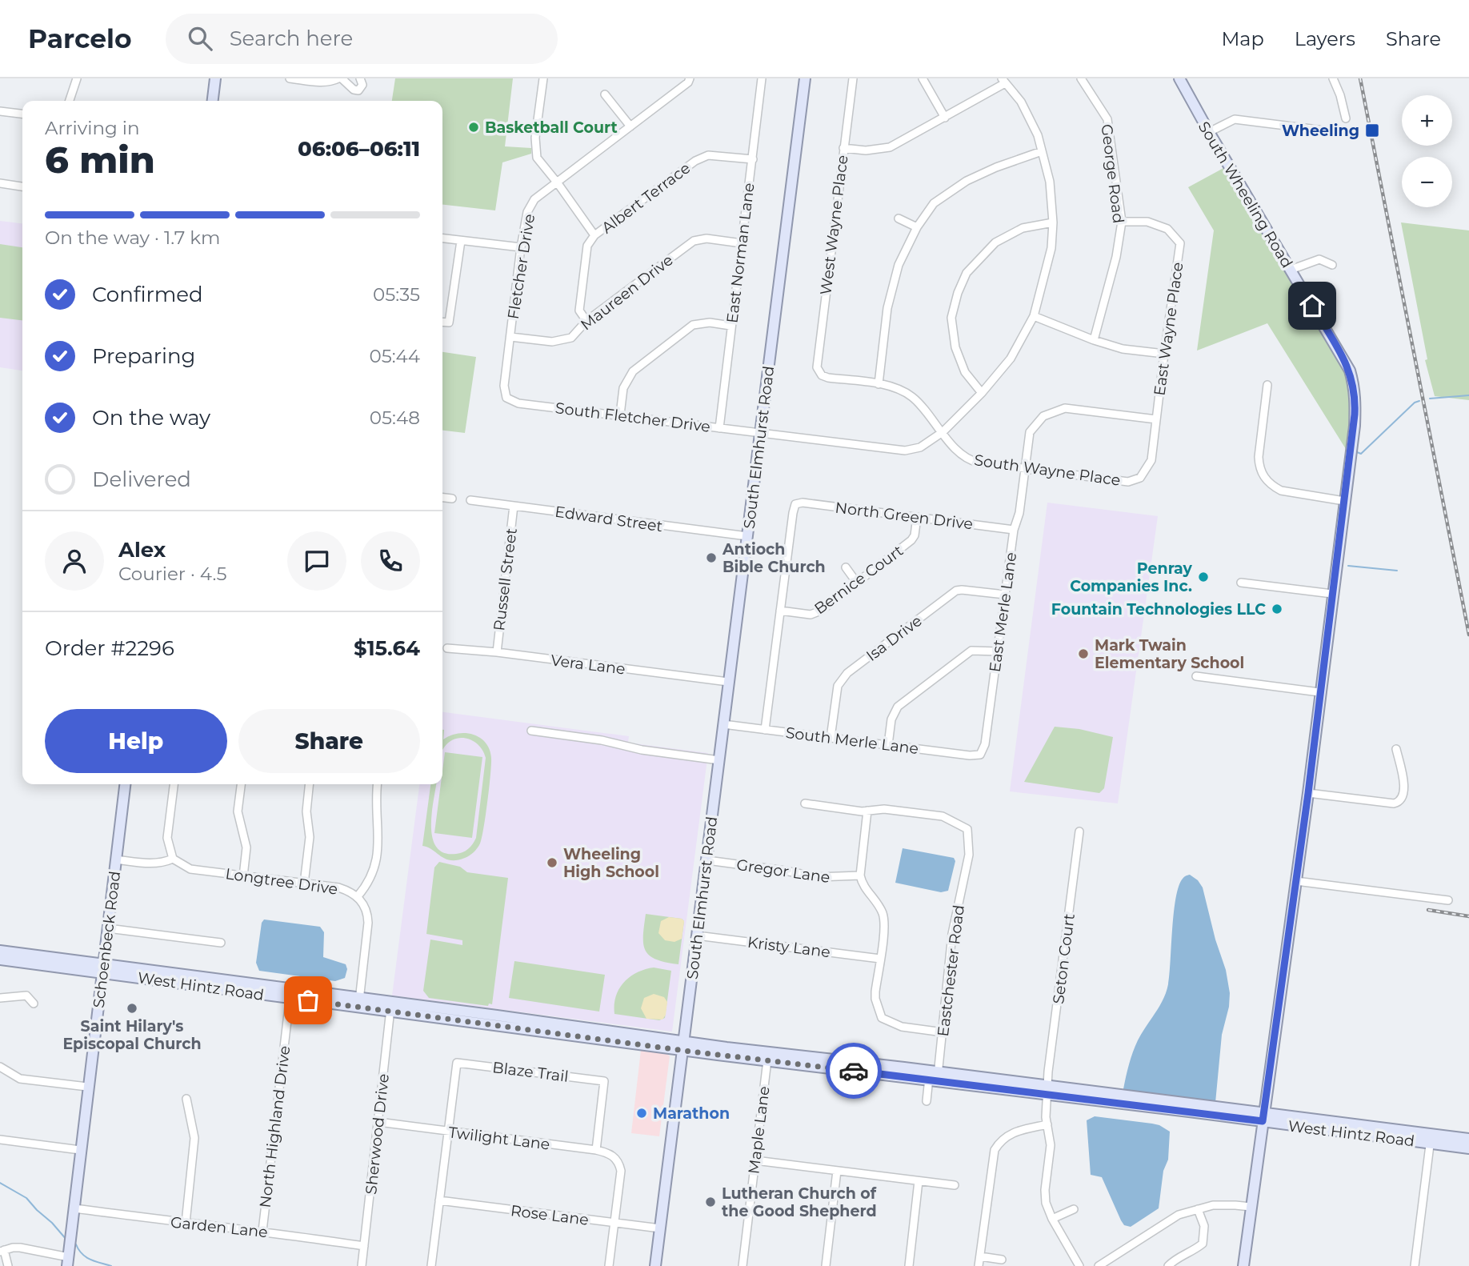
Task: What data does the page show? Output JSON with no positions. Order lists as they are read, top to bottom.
{
  "streets": {
    "main road": [
      "South Wheeling Road",
      "South Elmhurst Road",
      "Schoenbeck Road",
      "West Hintz Road"
    ],
    "street": [
      "George Road",
      "Albert Terrace",
      "West Wayne Place",
      "East Norman Lane",
      "Fletcher Drive",
      "Maureen Drive",
      "East Wayne Place",
      "South Fletcher Drive",
      "South Wayne Place",
      "North Green Drive",
      "Edward Street",
      "Russell Street",
      "Bernice Court",
      "East Merle Lane",
      "Isa Drive",
      "Vera Lane",
      "South Merle Lane",
      "Gregor Lane",
      "Longtree Drive",
      "Kristy Lane",
      "Seton Court",
      "Eastchester Road",
      "Blaze Trail",
      "North Highland Drive",
      "Maple Lane",
      "Sherwood Drive",
      "Twilight Lane",
      "Rose Lane",
      "Garden Lane"
    ]
  },
  "crossings": [
    ["George Road", "East Wayne Place"],
    ["South Wheeling Road", "West Hintz Road"],
    ["Albert Terrace", "East Norman Lane"],
    ["Albert Terrace", "Maureen Drive"],
    ["West Wayne Place", "South Wayne Place"],
    ["East Norman Lane", "Maureen Drive"],
    ["East Norman Lane", "South Fletcher Drive"],
    ["Fletcher Drive", "Maureen Drive"],
    ["Fletcher Drive", "South Fletcher Drive"],
    ["East Wayne Place", "South Wayne Place"],
    ["East Wayne Place", "East Merle Lane"],
    ["South Fletcher Drive", "South Elmhurst Road"],
    ["South Fletcher Drive", "South Wayne Place"],
    ["South Elmhurst Road", "Edward Street"],
    ["South Elmhurst Road", "Vera Lane"],
    ["South Elmhurst Road", "South Merle Lane"],
    ["South Elmhurst Road", "Gregor Lane"],
    ["South Elmhurst Road", "Kristy Lane"],
    ["South Elmhurst Road", "West Hintz Road"],
    ["South Elmhurst Road", "Rose Lane"],
    ["South Wayne Place", "East Merle Lane"],
    ["North Green Drive", "Bernice Court"],
    ["North Green Drive", "East Merle Lane"],
    ["Edward Street", "Russell Street"],
    ["Russell Street", "Vera Lane"],
    ["East Merle Lane", "Isa Drive"],
    ["East Merle Lane", "South Merle Lane"],
    ["Isa Drive", "South Merle Lane"],
    ["Longtree Drive", "West Hintz Road"],
    ["Schoenbeck Road", "West Hintz Road"],
    ["Schoenbeck Road", "Garden Lane"],
    ["Seton Court", "West Hintz Road"],
    ["Eastchester Road", "West Hintz Road"],
    ["West Hintz Road", "North Highland Drive"],
    ["West Hintz Road", "Maple Lane"],
    ["West Hintz Road", "Sherwood Drive"],
    ["Blaze Trail", "Twilight Lane"],
    ["North Highland Drive", "Garden Lane"],
    ["Sherwood Drive", "Twilight Lane"],
    ["Sherwood Drive", "Garden Lane"],
    ["Twilight Lane", "Rose Lane"]
  ],
  "places": {
    "other": [
      "Basketball Court",
      "Antioch Bible Church",
      "Penray Companies Inc.",
      "Fountain Technologies LLC",
      "Mark Twain Elementary School",
      "Wheeling High School",
      "Saint Hilary's Episcopal Church",
      "Marathon",
      "Lutheran Church of the Good Shepherd"
    ],
    "transit": ["Wheeling"]
  },
  "page": {
    "header": "Parcelo",
    "search": "Search here",
    "nav": ["Map", "Layers", "Share"],
    "map_buttons": ["+", "−"],
    "heading": ["6 min", "Arriving in", "06:06–06:11"],
    "panel": [
      "Alex",
      "Courier · 4.5",
      "Order #2296",
      "$15.64"
    ],
    "bar": "On the way · 1.7 km",
    "list": [
      ["Confirmed", "05:35"],
      ["Preparing", "05:44"],
      ["On the way", "05:48"],
      "Delivered"
    ],
    "buttons": ["Help", "Share"]
  }
}
